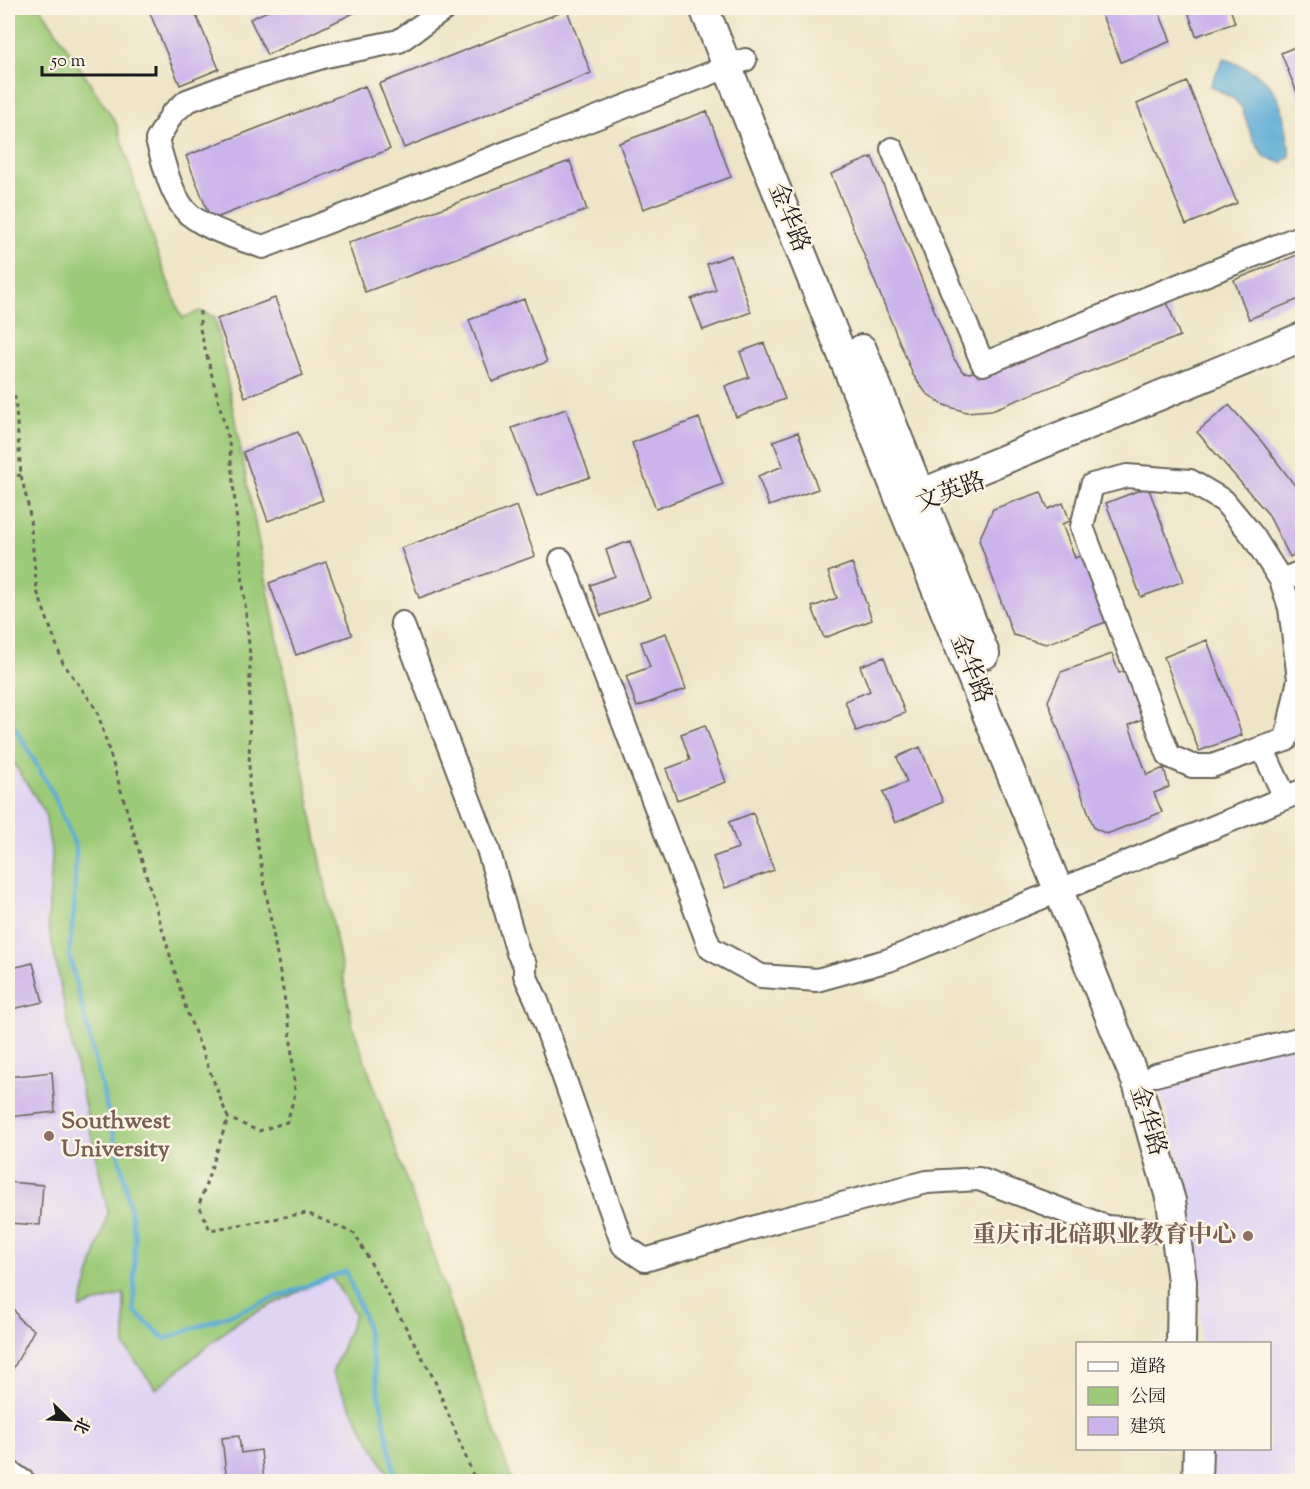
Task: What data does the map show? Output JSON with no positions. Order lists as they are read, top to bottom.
{
  "streets": {
    "main road": ["金华路", "文英路"]
  },
  "crossings": [
    ["金华路", "文英路"]
  ],
  "places": ["Southwest University", "重庆市北碚职业教育中心"],
  "legend": ["道路", "公园", "建筑"],
  "scale_bar": "50 m",
  "north": "bottom right"
}
